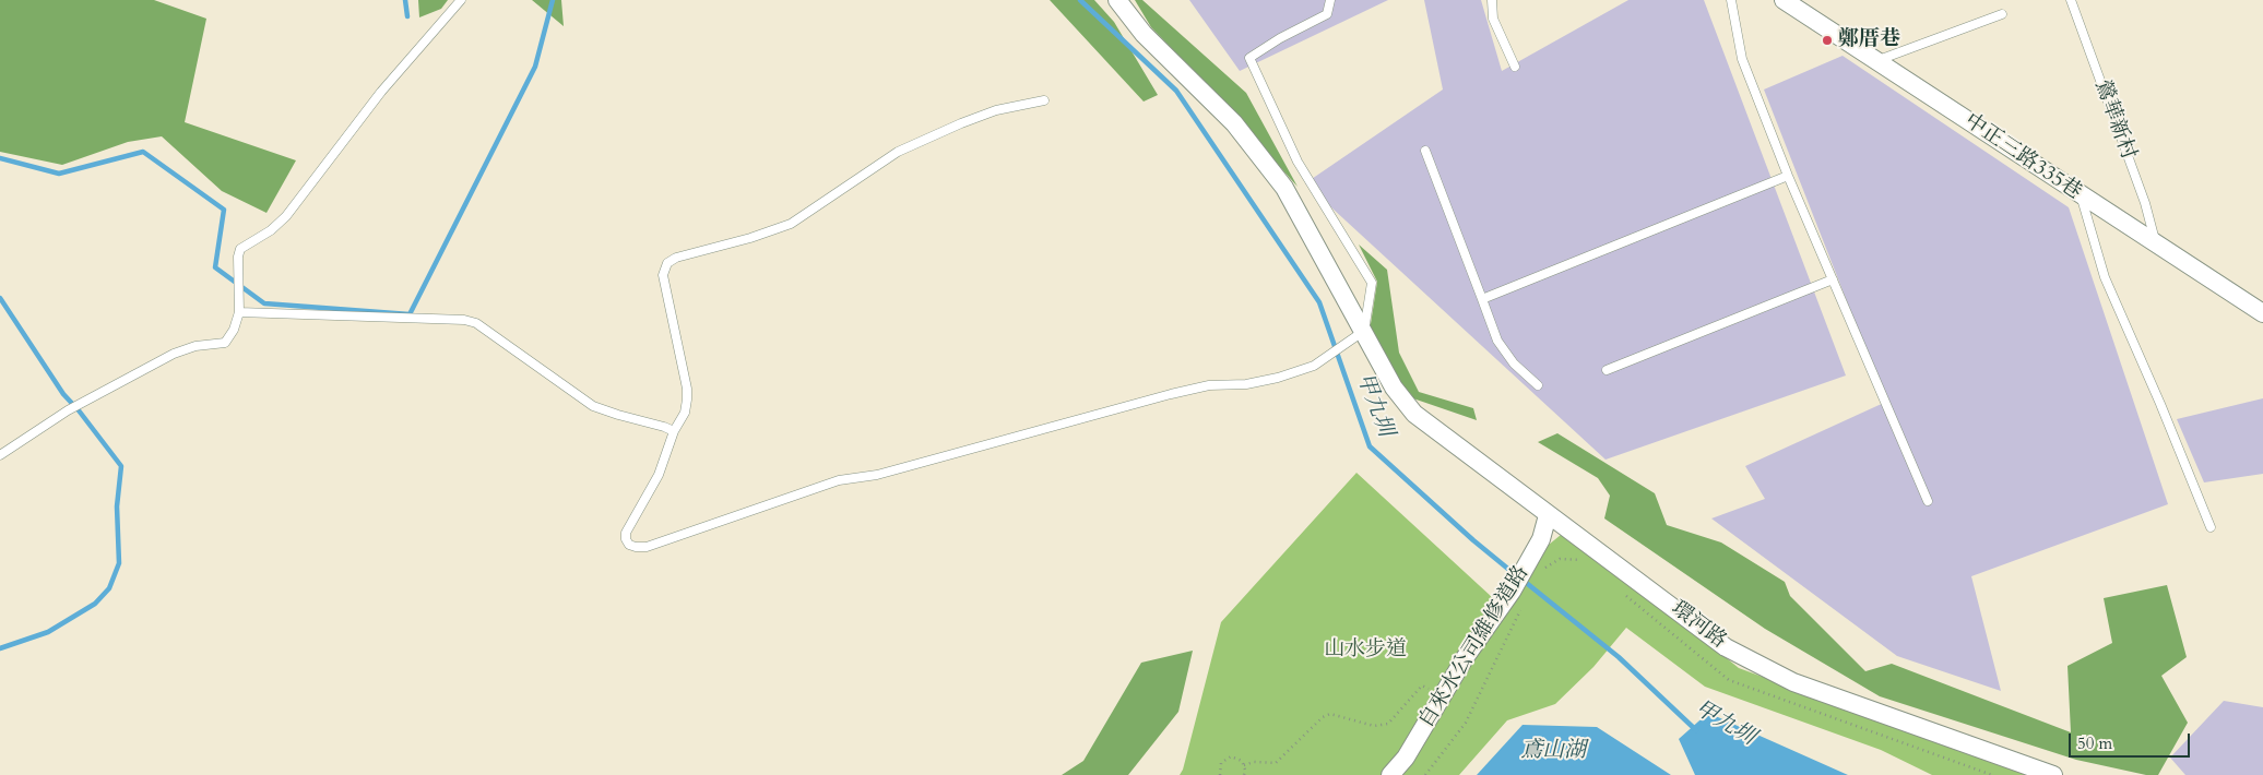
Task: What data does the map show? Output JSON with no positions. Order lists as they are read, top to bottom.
{
  "streets": {
    "street": ["中正三路335巷", "環河路", "自來水公司維修道路"],
    "lane": ["鶯華新村"]
  },
  "crossings": [
    ["鶯華新村", "中正三路335巷"],
    ["環河路", "自來水公司維修道路"]
  ],
  "water": ["甲九圳", "鳶山湖"],
  "parks": ["山水步道"],
  "places": ["鄭厝巷"],
  "scale_bar": "50 m"
}
